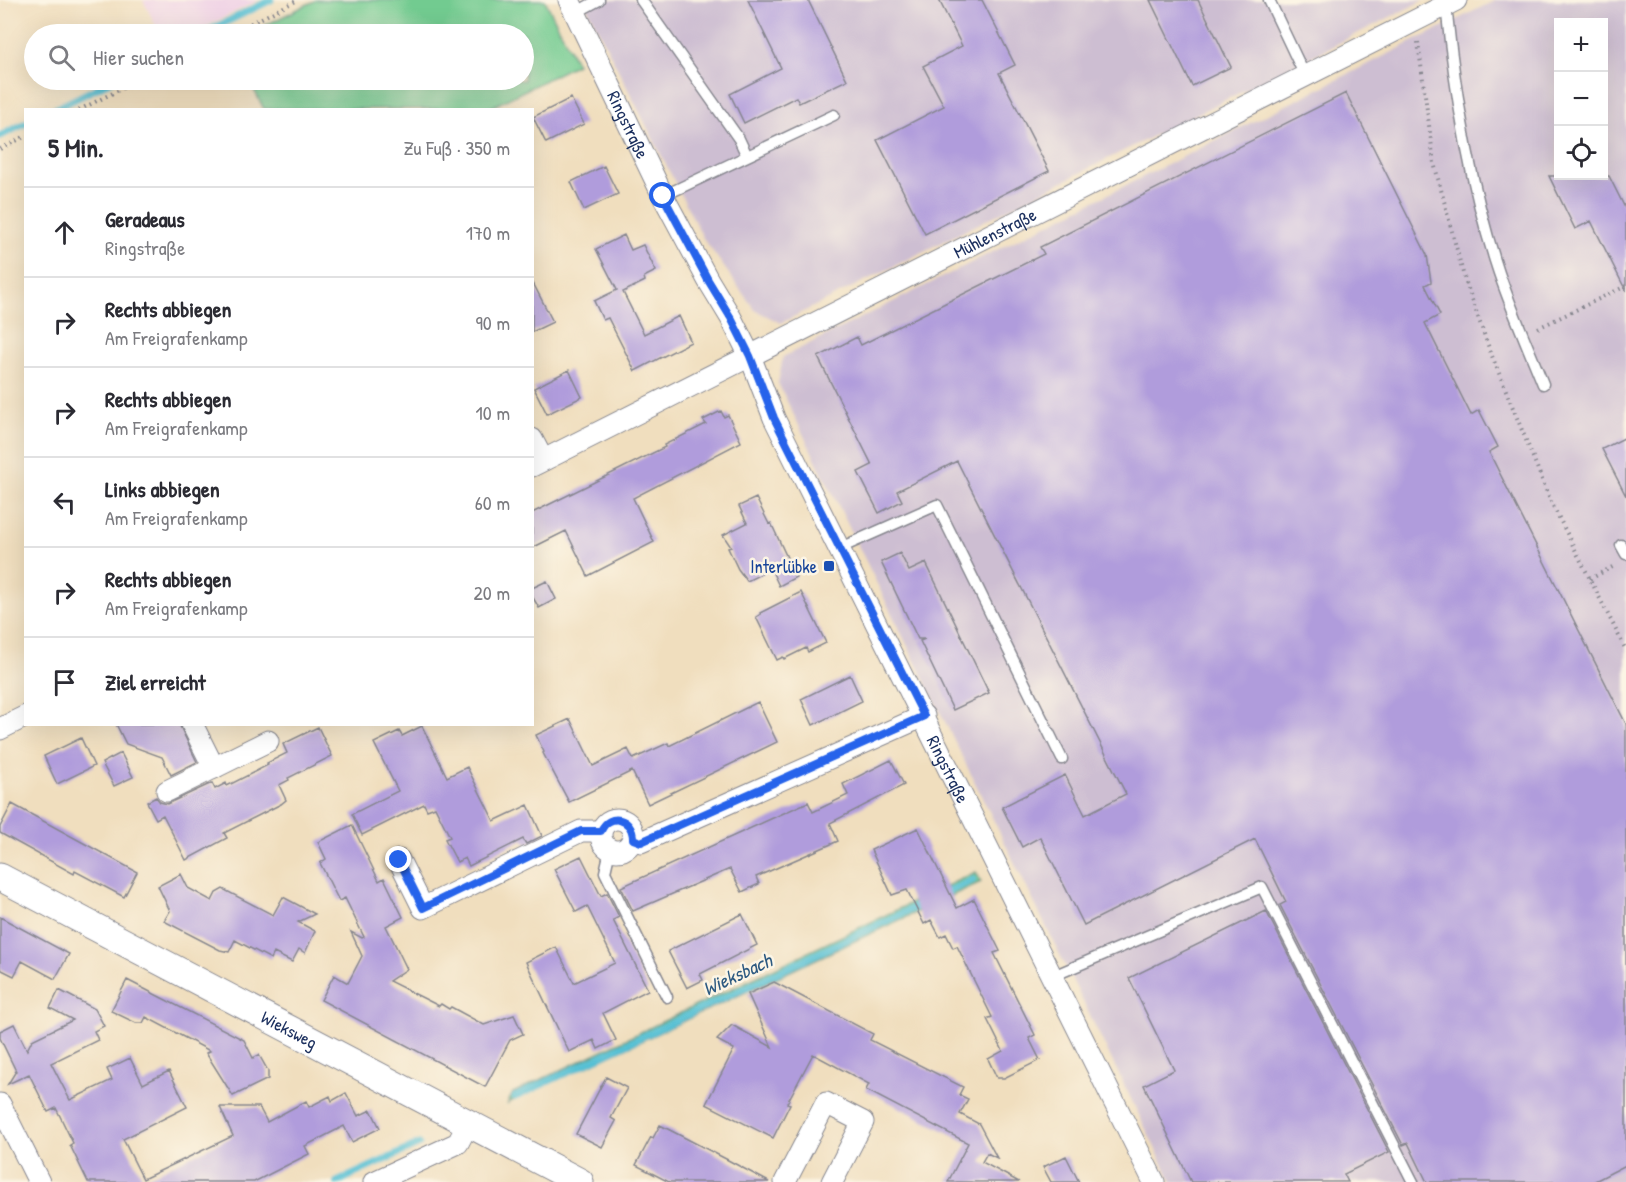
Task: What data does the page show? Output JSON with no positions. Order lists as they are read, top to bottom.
{
  "streets": {
    "street": ["Ringstraße", "Mühlenstraße", "Wieksweg"]
  },
  "crossings": [
    ["Ringstraße", "Mühlenstraße"]
  ],
  "water": ["Wieksbach"],
  "places": {
    "transit": ["Interlübke"]
  },
  "page": {
    "map_buttons": ["+", "−"],
    "search": "Hier suchen",
    "heading": ["5 Min.", "Zu Fuß · 350 m"],
    "list": [
      ["Geradeaus", "Ringstraße", "170 m"],
      ["Rechts abbiegen", "Am Freigrafenkamp", "90 m"],
      ["Rechts abbiegen", "Am Freigrafenkamp", "10 m"],
      ["Links abbiegen", "Am Freigrafenkamp", "60 m"],
      ["Rechts abbiegen", "Am Freigrafenkamp", "20 m"],
      "Ziel erreicht"
    ]
  }
}
